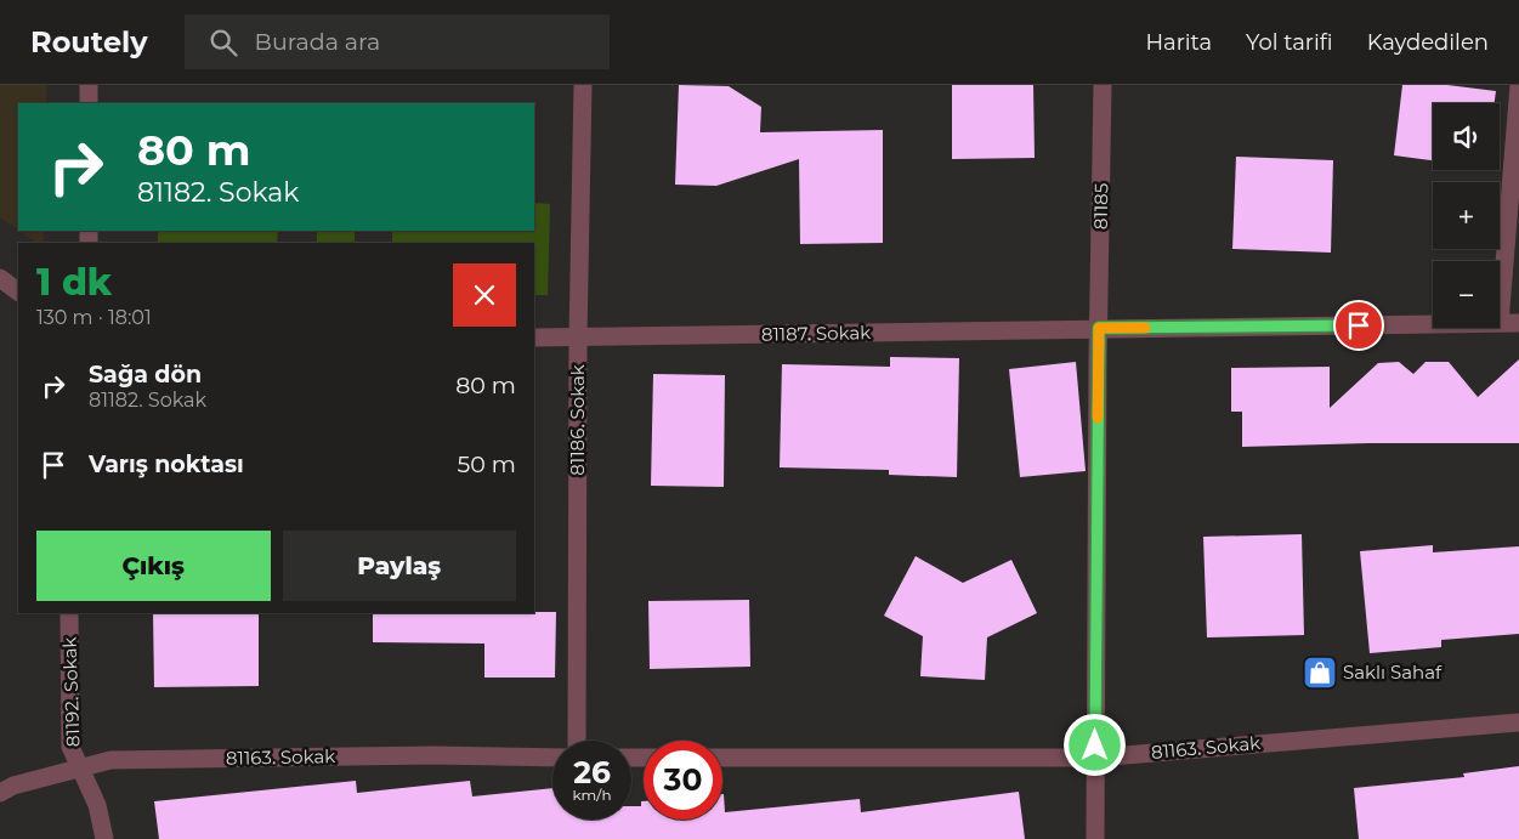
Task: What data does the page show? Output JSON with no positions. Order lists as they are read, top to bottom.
{
  "streets": {
    "street": [
      "81185",
      "81187. Sokak",
      "81186. Sokak",
      "81192. Sokak",
      "81163. Sokak"
    ]
  },
  "crossings": [
    ["81185", "81187. Sokak"],
    ["81185", "81163. Sokak"],
    ["81187. Sokak", "81186. Sokak"],
    ["81192. Sokak", "81163. Sokak"]
  ],
  "places": {
    "shop": ["Saklı Sahaf"]
  },
  "page": {
    "header": "Routely",
    "search": "Burada ara",
    "nav": ["Harita", "Yol tarifi", "Kaydedilen"],
    "map_buttons": ["+", "−"],
    "turn": ["80 m", "81182. Sokak"],
    "heading": ["1 dk", "130 m · 18:01"],
    "list": [
      {
        "name": "Sağa dön",
        "note": "81182. Sokak",
        "value": "80 m"
      },
      {
        "name": "Varış noktası",
        "value": "50 m"
      }
    ],
    "buttons": ["Çıkış", "Paylaş"],
    "speed": "26 km/h",
    "limit": "30"
  }
}
